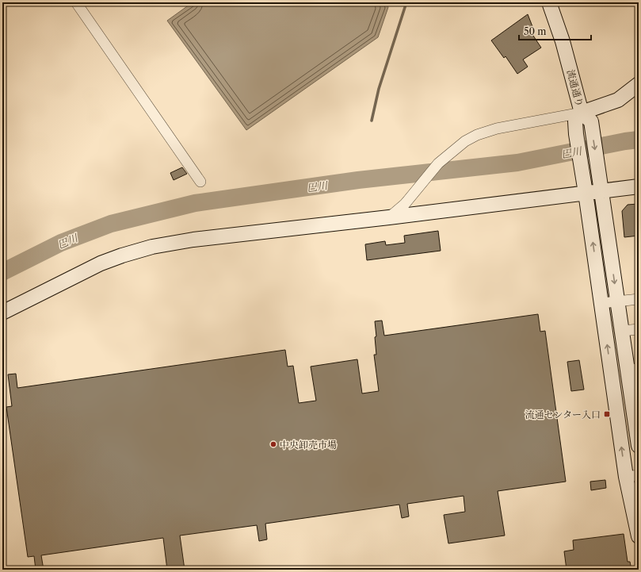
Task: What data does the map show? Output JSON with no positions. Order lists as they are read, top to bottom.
{
  "streets": {
    "street": ["流通通り"]
  },
  "water": ["巴川"],
  "places": {
    "transit": ["流通センター入口"],
    "other": ["中央卸売市場"]
  },
  "scale_bar": "50 m"
}
